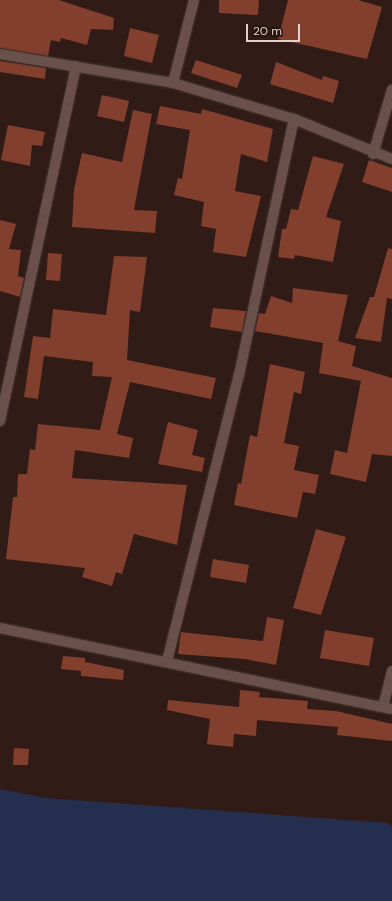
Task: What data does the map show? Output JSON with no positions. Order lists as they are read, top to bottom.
{
  "scale_bar": "20 m"
}
